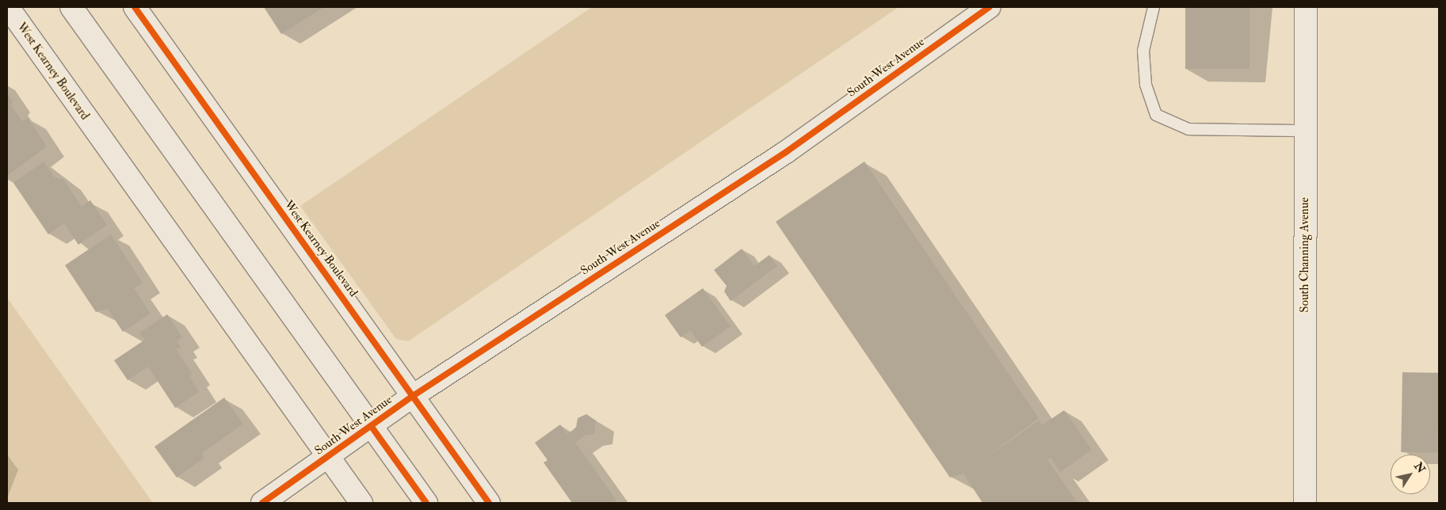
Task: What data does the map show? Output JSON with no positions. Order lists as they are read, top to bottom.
{
  "streets": {
    "street": ["South West Avenue", "West Kearney Boulevard", "South Channing Avenue"]
  },
  "crossings": [
    ["South West Avenue", "West Kearney Boulevard"]
  ],
  "north": "top right"
}
